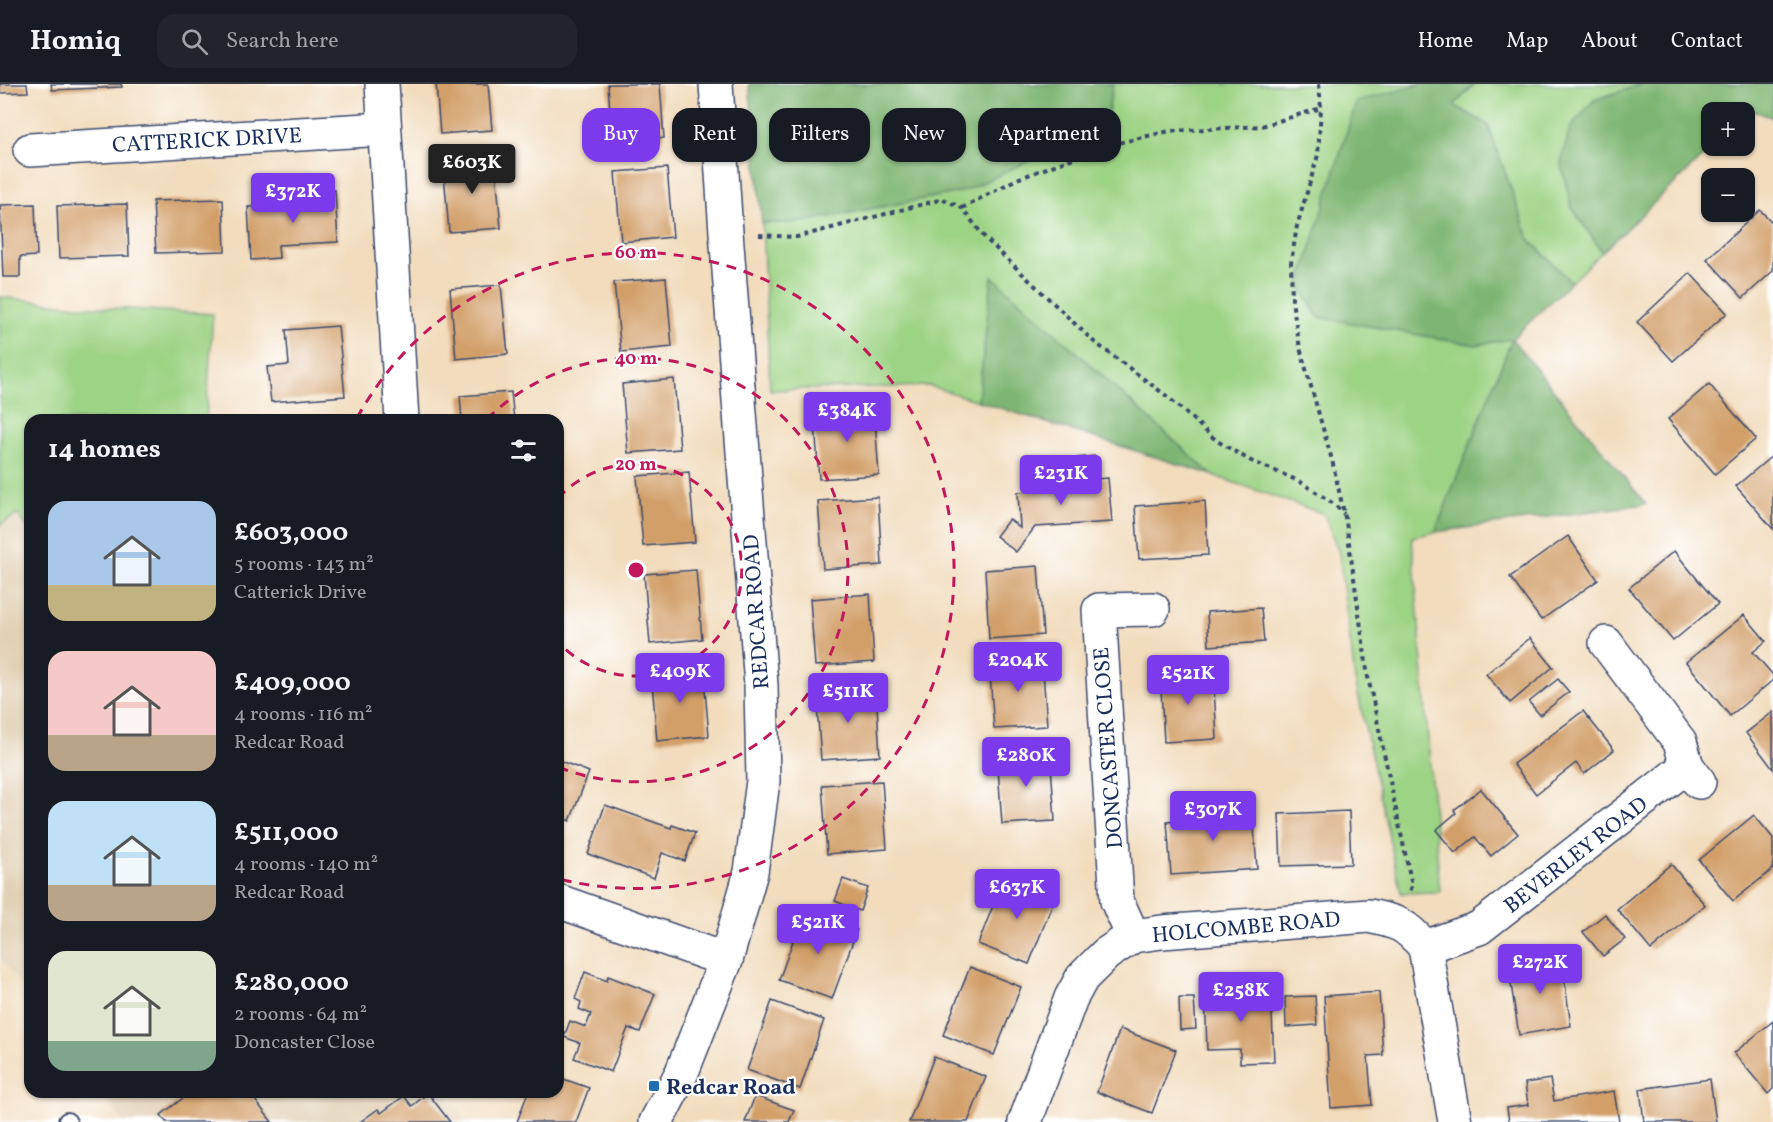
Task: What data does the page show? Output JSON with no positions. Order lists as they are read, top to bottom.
{
  "streets": {
    "street": [
      "CATTERICK DRIVE",
      "REDCAR ROAD",
      "DONCASTER CLOSE",
      "BEVERLEY ROAD",
      "HOLCOMBE ROAD"
    ]
  },
  "crossings": [
    ["DONCASTER CLOSE", "HOLCOMBE ROAD"],
    ["BEVERLEY ROAD", "HOLCOMBE ROAD"]
  ],
  "places": {
    "transit": ["Redcar Road"]
  },
  "page": {
    "header": "Homiq",
    "search": "Search here",
    "nav": [
      "Home",
      "Map",
      "About",
      "Contact"
    ],
    "map_buttons": ["+", "−"],
    "chip": [
      "Buy",
      "Rent",
      "Filters",
      "New",
      "Apartment"
    ],
    "price": [
      "£603K",
      "£372K",
      "£384K",
      "£231K",
      "£204K",
      "£409K",
      "£521K",
      "£511K",
      "£280K",
      "£307K",
      "£637K",
      "£521K",
      "£272K",
      "£258K"
    ],
    "heading": "14 homes",
    "list": [
      {
        "name": "£603,000",
        "note": "5 rooms · 143 m² · Catterick Drive"
      },
      {
        "name": "£409,000",
        "note": "4 rooms · 116 m² · Redcar Road"
      },
      {
        "name": "£511,000",
        "note": "4 rooms · 140 m² · Redcar Road"
      },
      {
        "name": "£280,000",
        "note": "2 rooms · 64 m² · Doncaster Close"
      }
    ]
  },
  "rings": ["60 m", "40 m", "20 m"]
}
